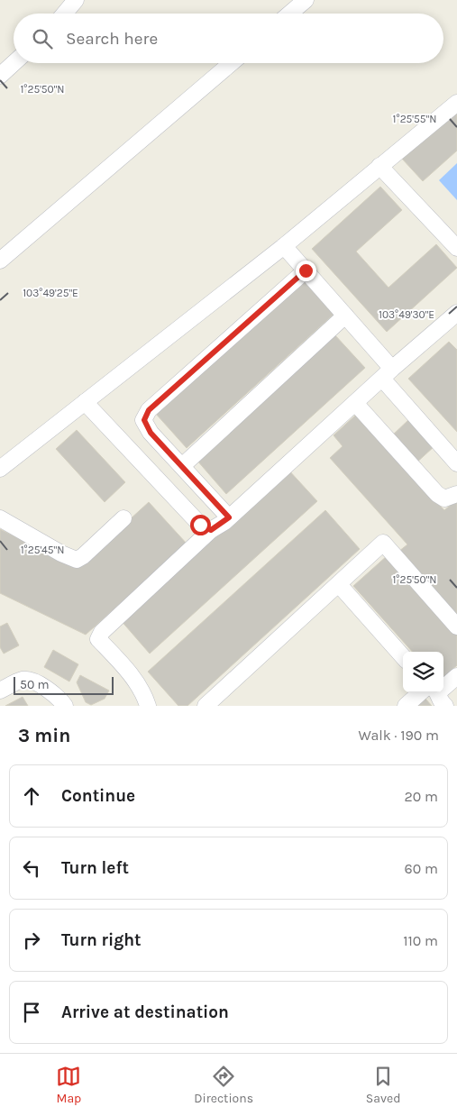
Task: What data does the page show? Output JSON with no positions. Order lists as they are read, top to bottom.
{
  "scale_bar": "50 m",
  "page": {
    "search": "Search here",
    "scale": "50 m",
    "heading": ["3 min", "Walk · 190 m"],
    "list": [
      ["Continue", "20 m"],
      ["Turn left", "60 m"],
      ["Turn right", "110 m"],
      "Arrive at destination"
    ],
    "nav": ["Map", "Directions", "Saved"]
  },
  "coordinates": [
    "1°25'50\"N",
    "1°25'55\"N",
    "103°49'25\"E",
    "103°49'30\"E",
    "1°25'45\"N"
  ]
}
